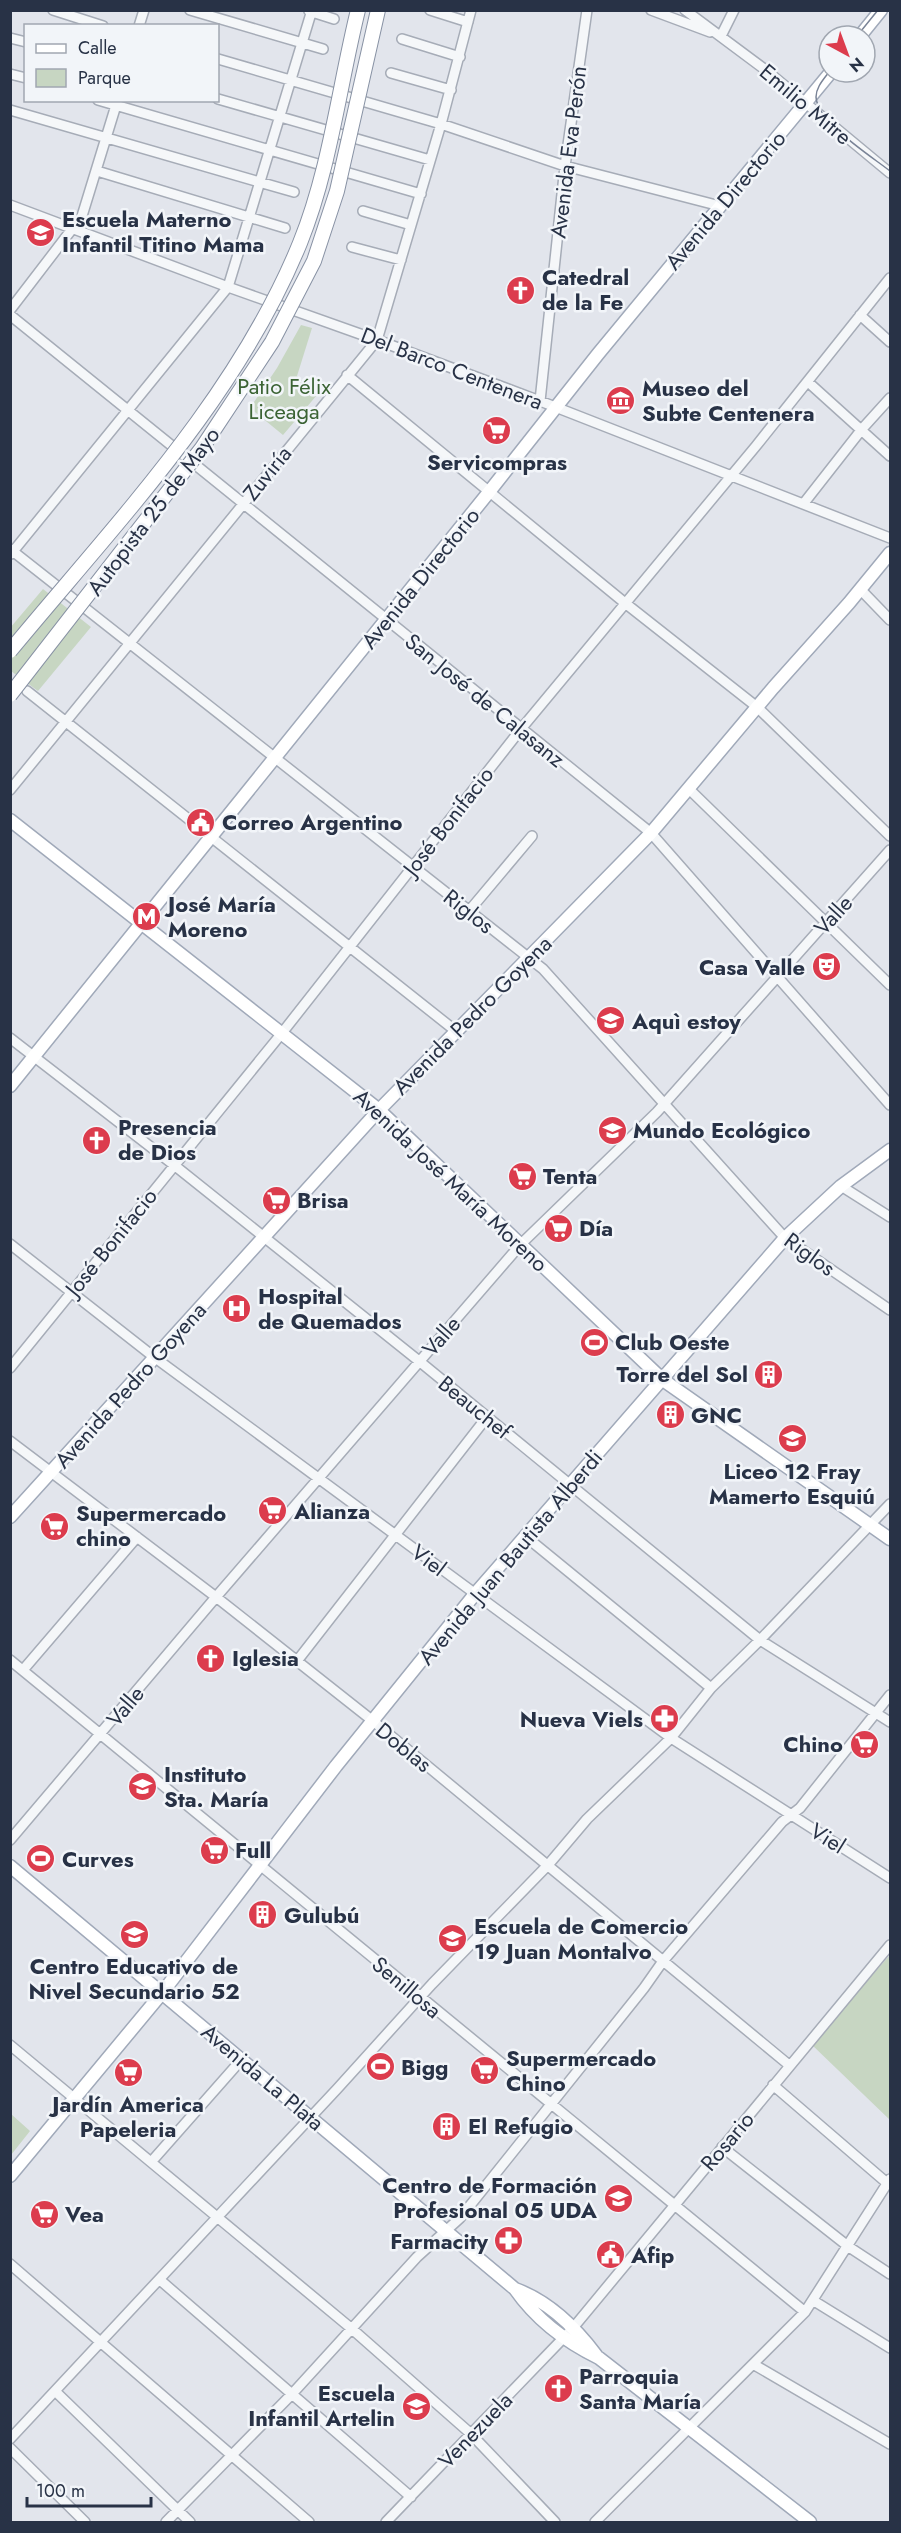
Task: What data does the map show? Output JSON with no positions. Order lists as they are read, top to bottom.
{
  "streets": {
    "highway": ["Autopista 25 de Mayo"],
    "main road": [
      "Avenida Directorio",
      "Avenida Pedro Goyena",
      "Avenida José María Moreno",
      "Avenida Juan Bautista Alberdi",
      "Avenida La Plata"
    ],
    "street": [
      "Emilio Mitre",
      "Avenida Eva Perón",
      "Del Barco Centenera",
      "Zuviría",
      "San José de Calasanz",
      "José Bonifacio",
      "Riglos",
      "Valle",
      "Beauchef",
      "Viel",
      "Doblas",
      "Senillosa",
      "Rosario",
      "Venezuela"
    ]
  },
  "crossings": [
    ["Emilio Mitre", "Avenida Directorio"],
    ["Avenida Eva Perón", "Del Barco Centenera"],
    ["Avenida Directorio", "Del Barco Centenera"],
    ["Avenida Directorio", "San José de Calasanz"],
    ["Avenida Directorio", "Riglos"],
    ["Avenida Directorio", "Avenida José María Moreno"],
    ["Avenida Directorio", "Beauchef"],
    ["Del Barco Centenera", "Zuviría"],
    ["Del Barco Centenera", "José Bonifacio"],
    ["Zuviría", "San José de Calasanz"],
    ["Zuviría", "Riglos"],
    ["San José de Calasanz", "José Bonifacio"],
    ["San José de Calasanz", "Valle"],
    ["San José de Calasanz", "Avenida Pedro Goyena"],
    ["José Bonifacio", "Riglos"],
    ["José Bonifacio", "Avenida José María Moreno"],
    ["José Bonifacio", "Beauchef"],
    ["José Bonifacio", "Viel"],
    ["Riglos", "Valle"],
    ["Riglos", "Avenida Pedro Goyena"],
    ["Riglos", "Avenida Juan Bautista Alberdi"],
    ["Valle", "Avenida José María Moreno"],
    ["Valle", "Beauchef"],
    ["Valle", "Viel"],
    ["Valle", "Doblas"],
    ["Valle", "Senillosa"],
    ["Avenida Pedro Goyena", "Avenida José María Moreno"],
    ["Avenida Pedro Goyena", "Beauchef"],
    ["Avenida Pedro Goyena", "Viel"],
    ["Avenida Pedro Goyena", "Doblas"],
    ["Avenida José María Moreno", "Avenida Juan Bautista Alberdi"],
    ["Beauchef", "Avenida Juan Bautista Alberdi"],
    ["Avenida Juan Bautista Alberdi", "Viel"],
    ["Avenida Juan Bautista Alberdi", "Doblas"],
    ["Avenida Juan Bautista Alberdi", "Senillosa"],
    ["Avenida Juan Bautista Alberdi", "Avenida La Plata"],
    ["Doblas", "Rosario"],
    ["Senillosa", "Rosario"],
    ["Avenida La Plata", "Rosario"],
    ["Avenida La Plata", "Venezuela"],
    ["Rosario", "Venezuela"]
  ],
  "parks": ["Patio Félix Liceaga"],
  "places": {
    "school or university": [
      "Escuela Materno Infantil Titino Mama",
      "Aquì estoy",
      "Mundo Ecológico",
      "Liceo 12 Fray Mamerto Esquiú",
      "Instituto Sta. María",
      "Centro Educativo de Nivel Secundario 52",
      "Escuela de Comercio 19 Juan Montalvo",
      "Centro de Formación Profesional 05 UDA",
      "Escuela Infantil Artelin"
    ],
    "church": [
      "Catedral de la Fe",
      "Presencia de Dios",
      "Iglesia",
      "Parroquia Santa María"
    ],
    "museum": ["Museo del Subte Centenera"],
    "supermarket": [
      "Servicompras",
      "Tenta",
      "Brisa",
      "Día",
      "Alianza",
      "Supermercado chino",
      "Chino",
      "Full",
      "Supermercado Chino",
      "Jardín America Papeleria",
      "Vea"
    ],
    "public building": ["Correo Argentino", "Afip"],
    "metro station": ["José María Moreno"],
    "theatre": ["Casa Valle"],
    "hospital": ["Hospital de Quemados"],
    "sports": ["Club Oeste", "Curves", "Bigg"],
    "building": [
      "Torre del Sol",
      "GNC",
      "Gulubú",
      "El Refugio"
    ],
    "pharmacy": ["Nueva Viels", "Farmacity"]
  },
  "legend": ["Calle", "Parque"],
  "scale_bar": "100 m",
  "north": "bottom right"
}
